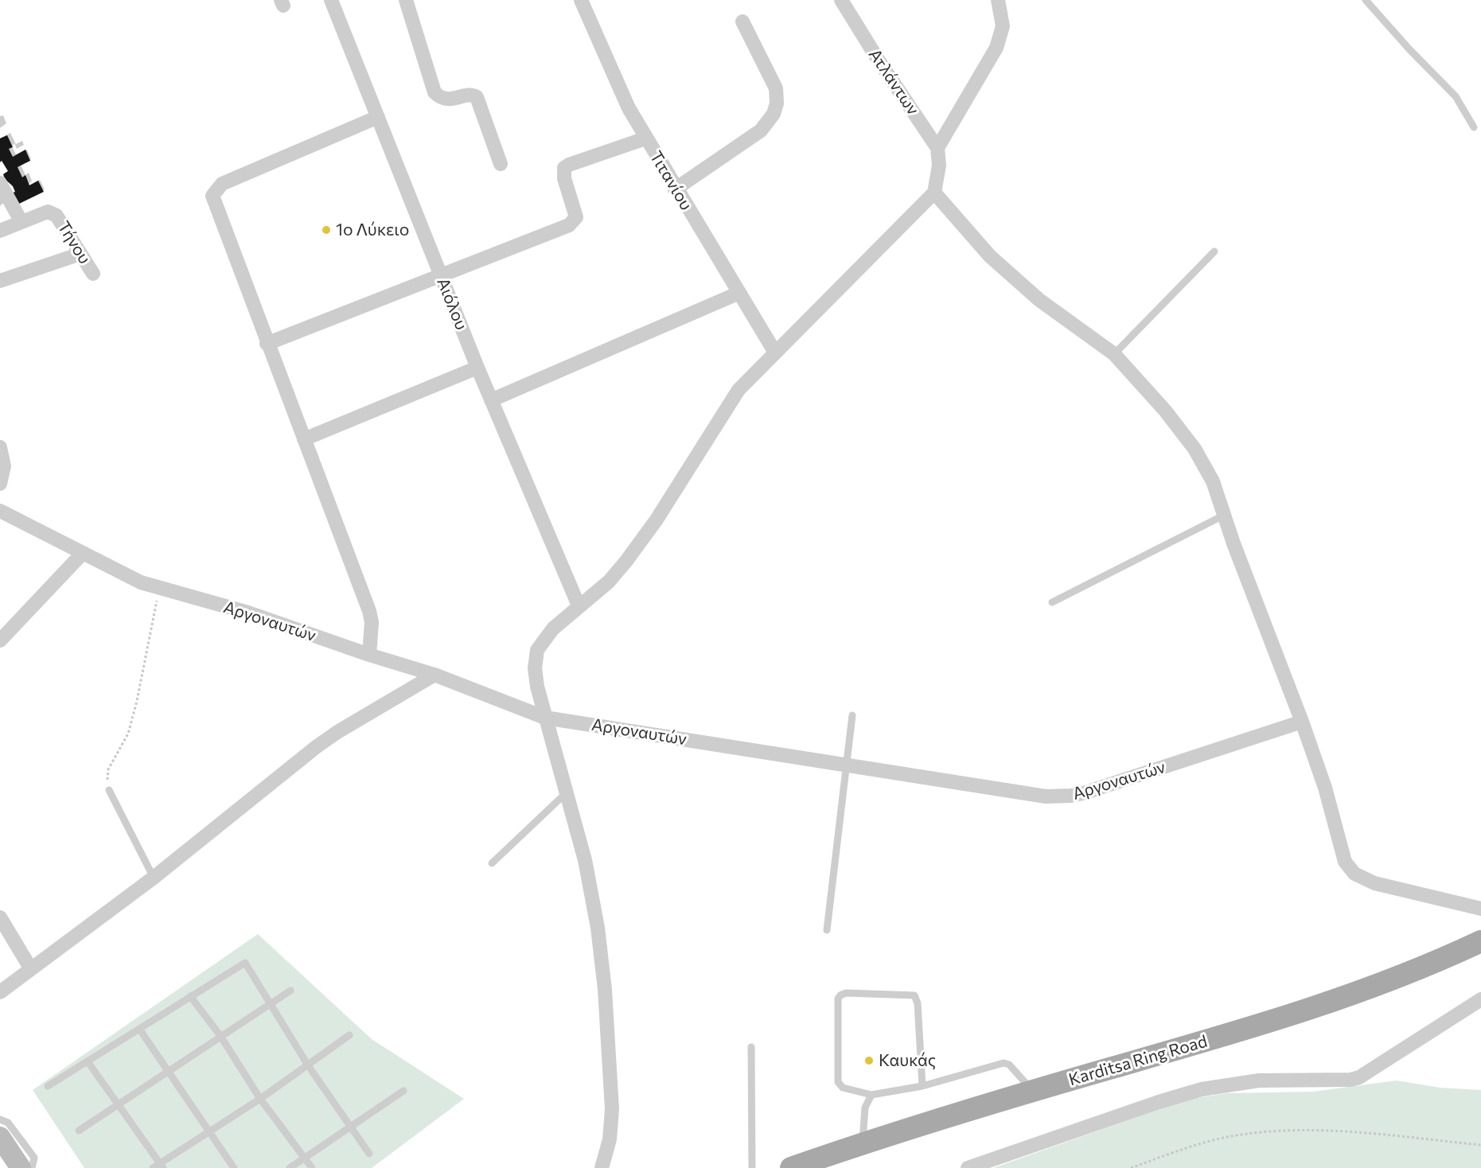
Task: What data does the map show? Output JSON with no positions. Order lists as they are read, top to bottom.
{
  "streets": {
    "main road": ["Karditsa Ring Road"],
    "street": [
      "Ατλάντων",
      "Τιτανίου",
      "Τήνου",
      "Αιόλου",
      "Αργοναυτών"
    ]
  },
  "places": ["1ο Λύκειο", "Καυκάς"]
}
